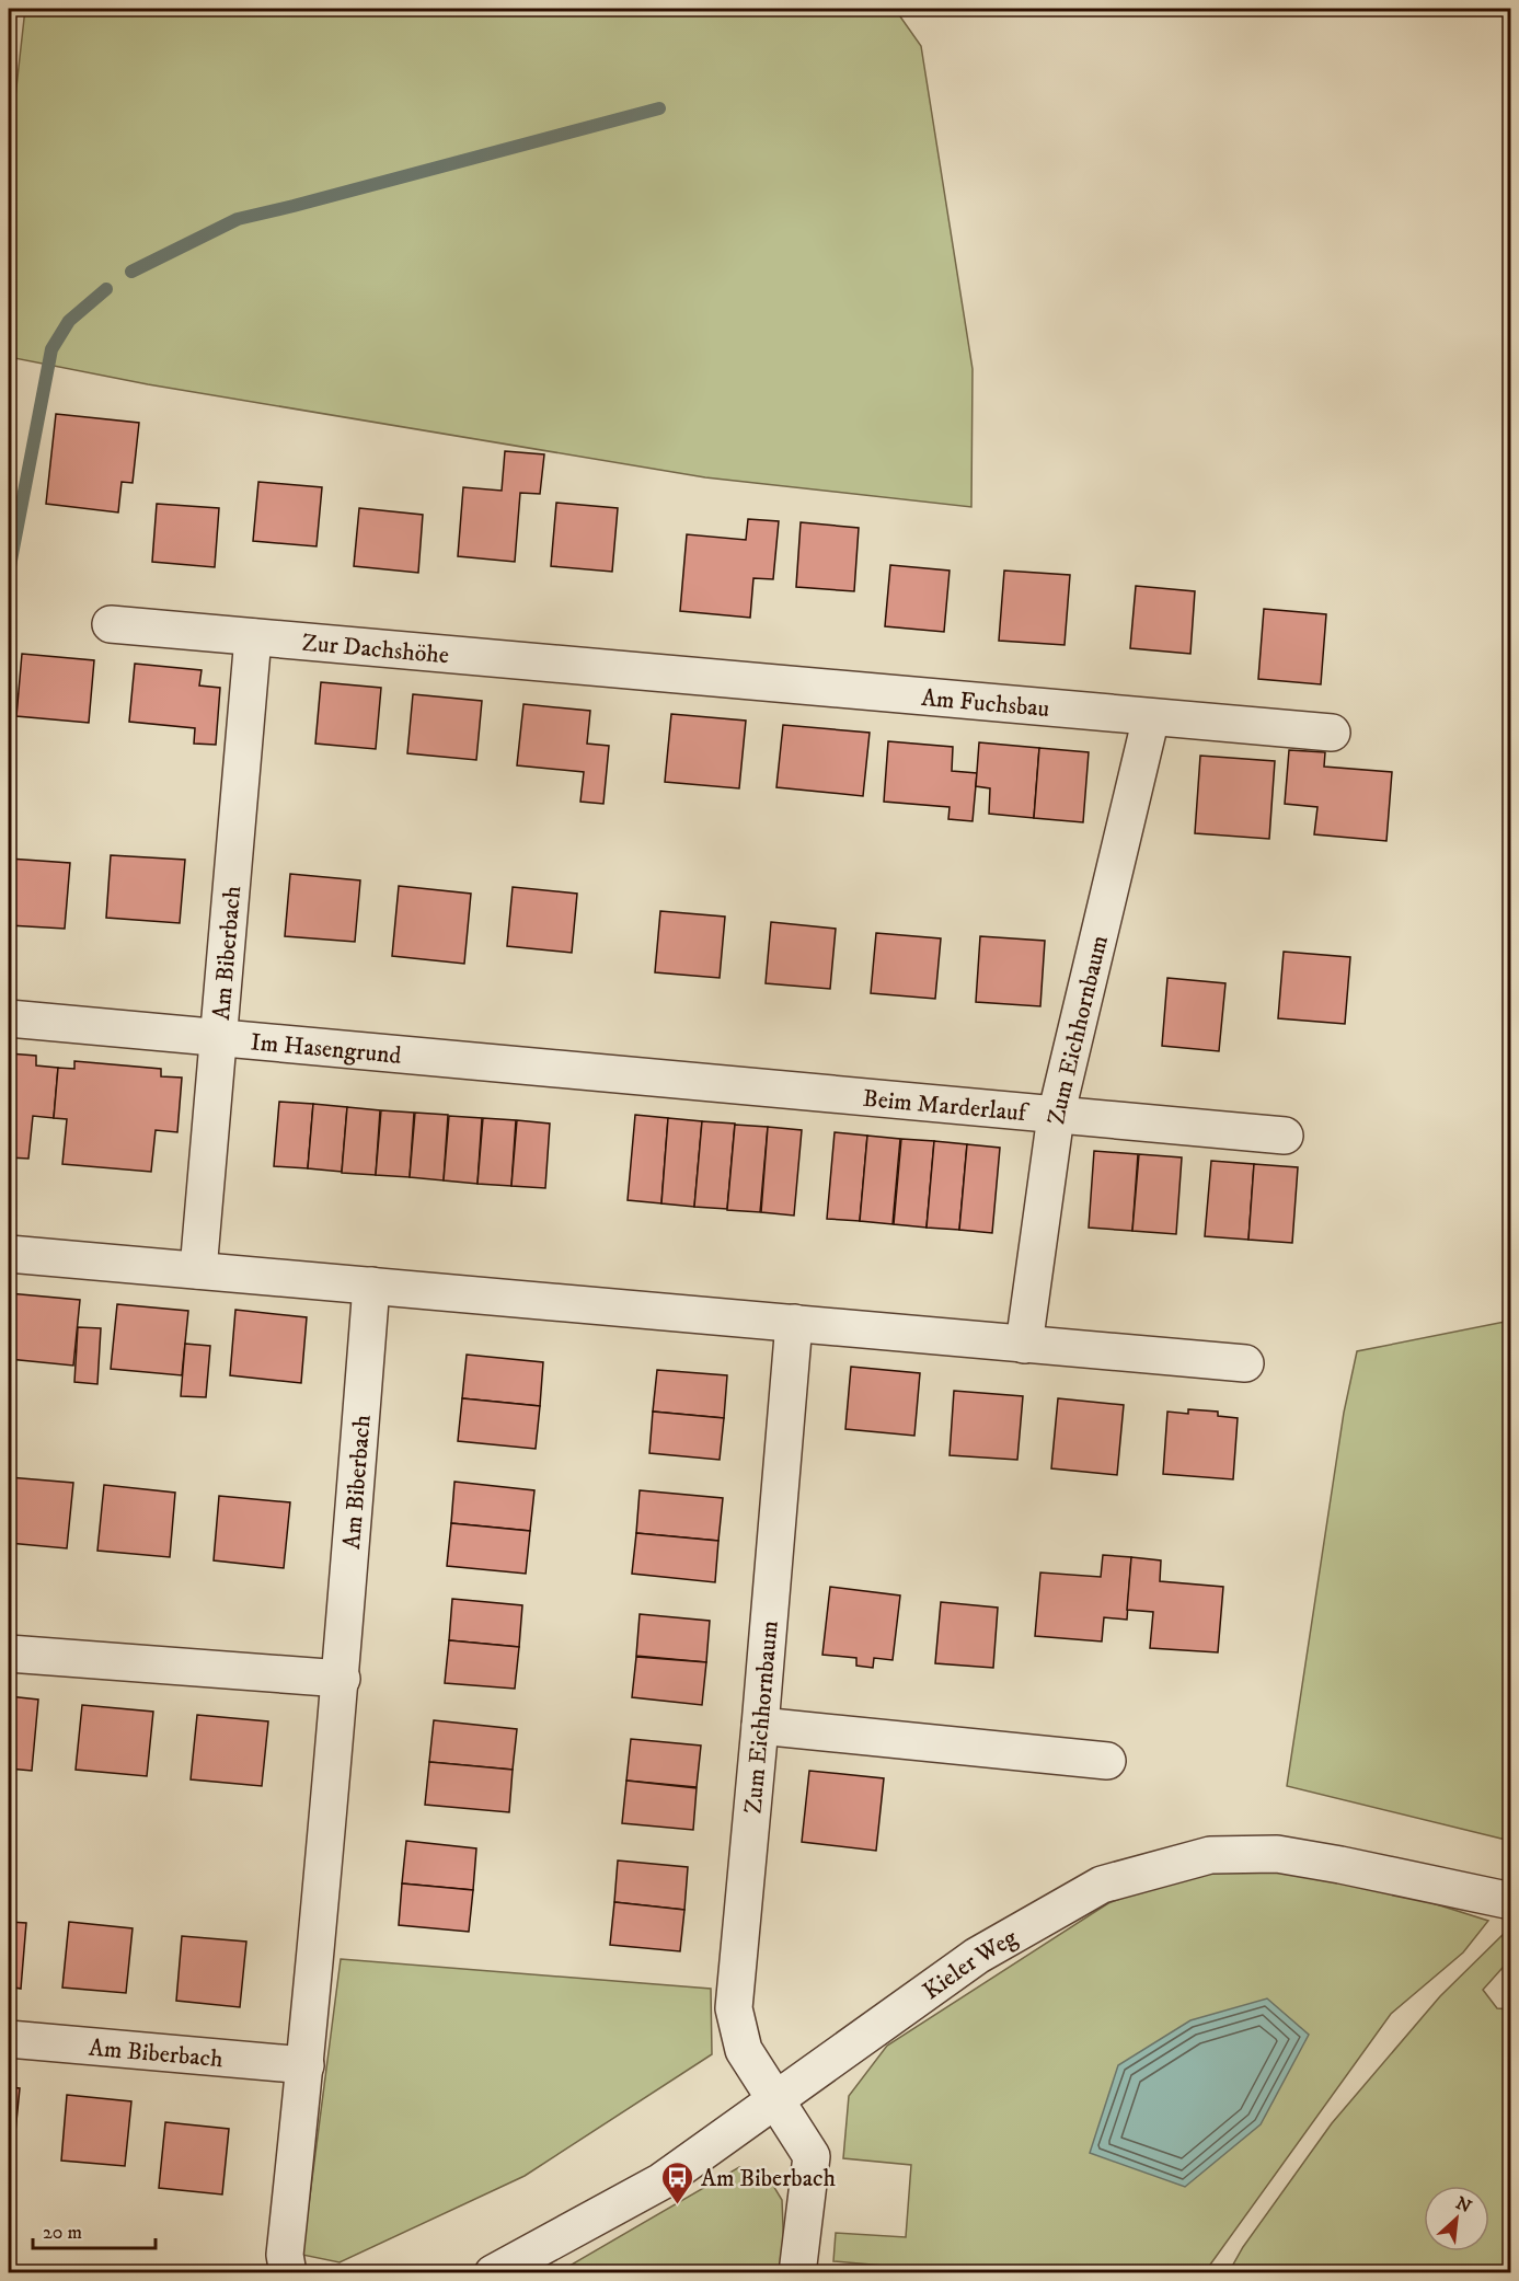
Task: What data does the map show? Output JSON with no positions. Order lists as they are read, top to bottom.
{
  "streets": {
    "street": [
      "Zur Dachshöhe",
      "Am Fuchsbau",
      "Am Biberbach",
      "Zum Eichhornbaum",
      "Im Hasengrund",
      "Beim Marderlauf",
      "Kieler Weg"
    ]
  },
  "crossings": [
    ["Zur Dachshöhe", "Am Fuchsbau"],
    ["Zur Dachshöhe", "Am Biberbach"],
    ["Am Fuchsbau", "Zum Eichhornbaum"],
    ["Am Biberbach", "Im Hasengrund"],
    ["Zum Eichhornbaum", "Beim Marderlauf"],
    ["Zum Eichhornbaum", "Kieler Weg"],
    ["Im Hasengrund", "Beim Marderlauf"]
  ],
  "places": {
    "bus stop": ["Am Biberbach"]
  },
  "scale_bar": "20 m",
  "north": "top right"
}
